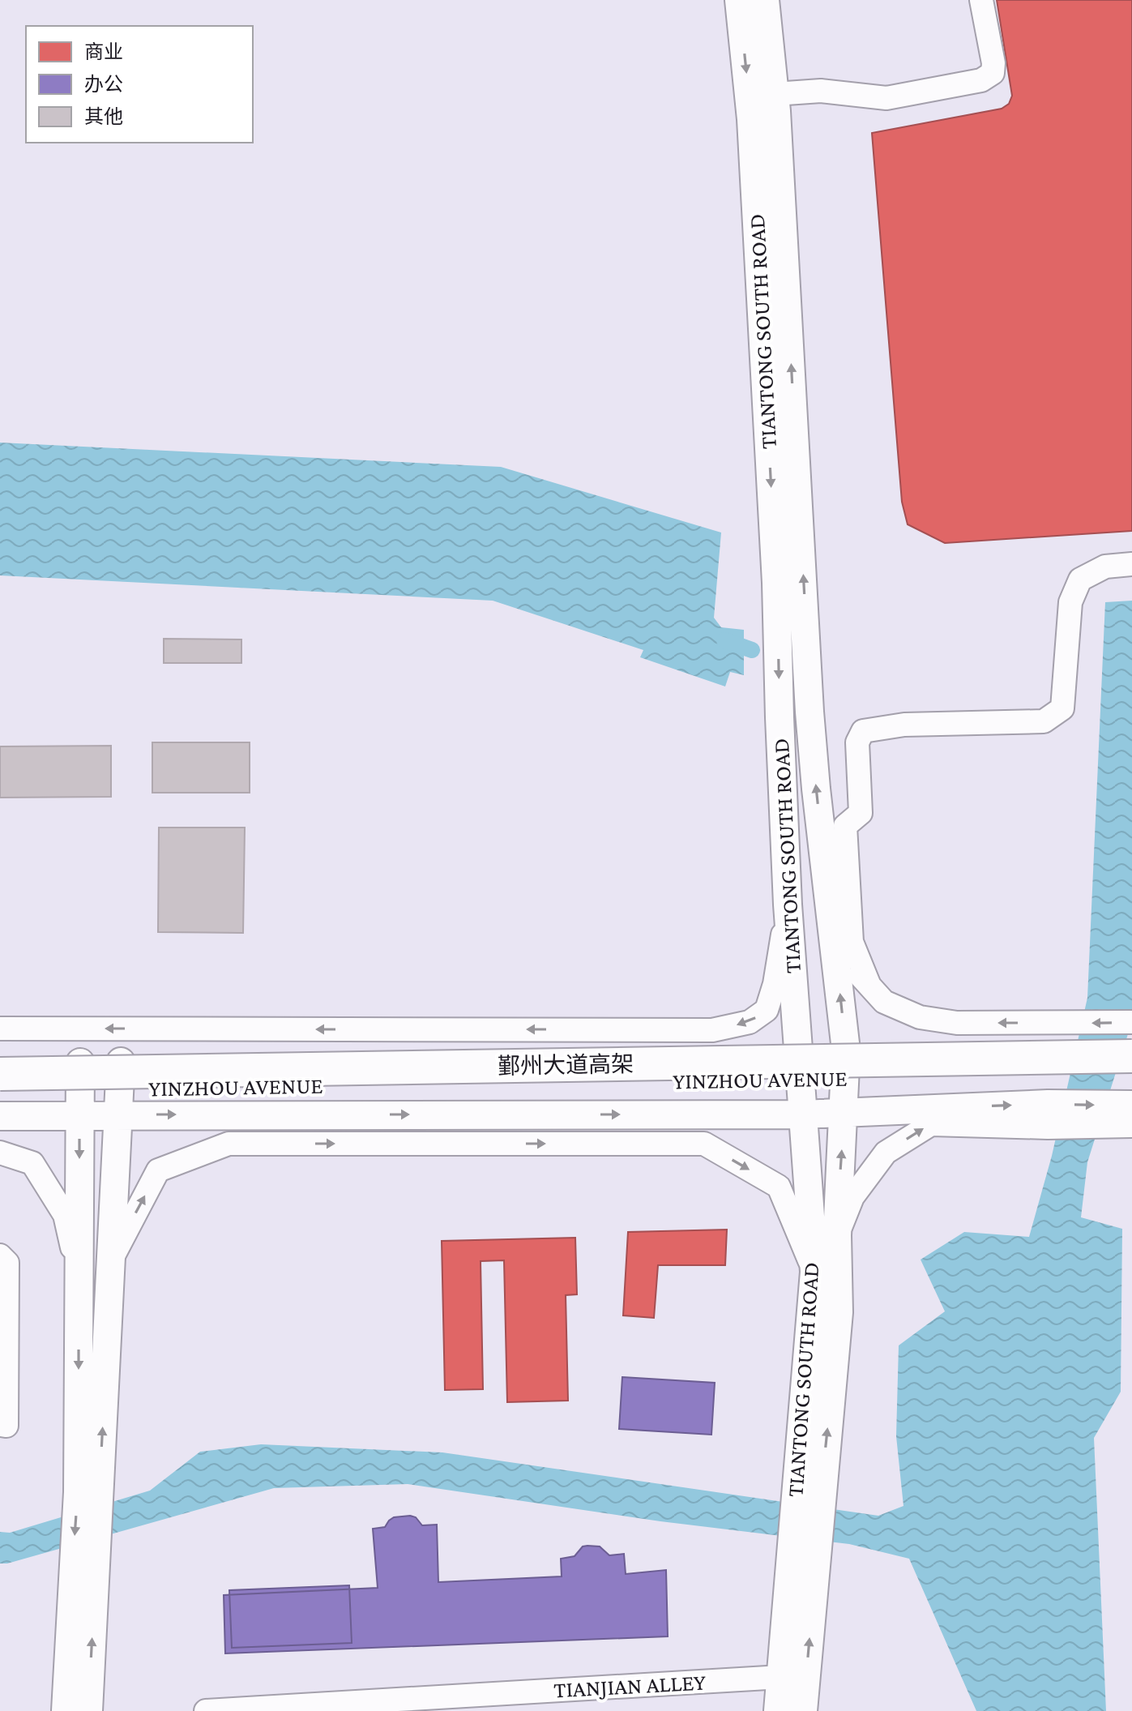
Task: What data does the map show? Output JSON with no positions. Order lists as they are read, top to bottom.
{
  "streets": {
    "highway": ["鄞州大道高架", "YINZHOU AVENUE"],
    "main road": ["TIANTONG SOUTH ROAD"],
    "street": ["TIANJIAN ALLEY"]
  },
  "crossings": [
    ["TIANTONG SOUTH ROAD", "YINZHOU AVENUE"],
    ["TIANTONG SOUTH ROAD", "TIANJIAN ALLEY"]
  ],
  "legend": ["商业", "办公", "其他"]
}
